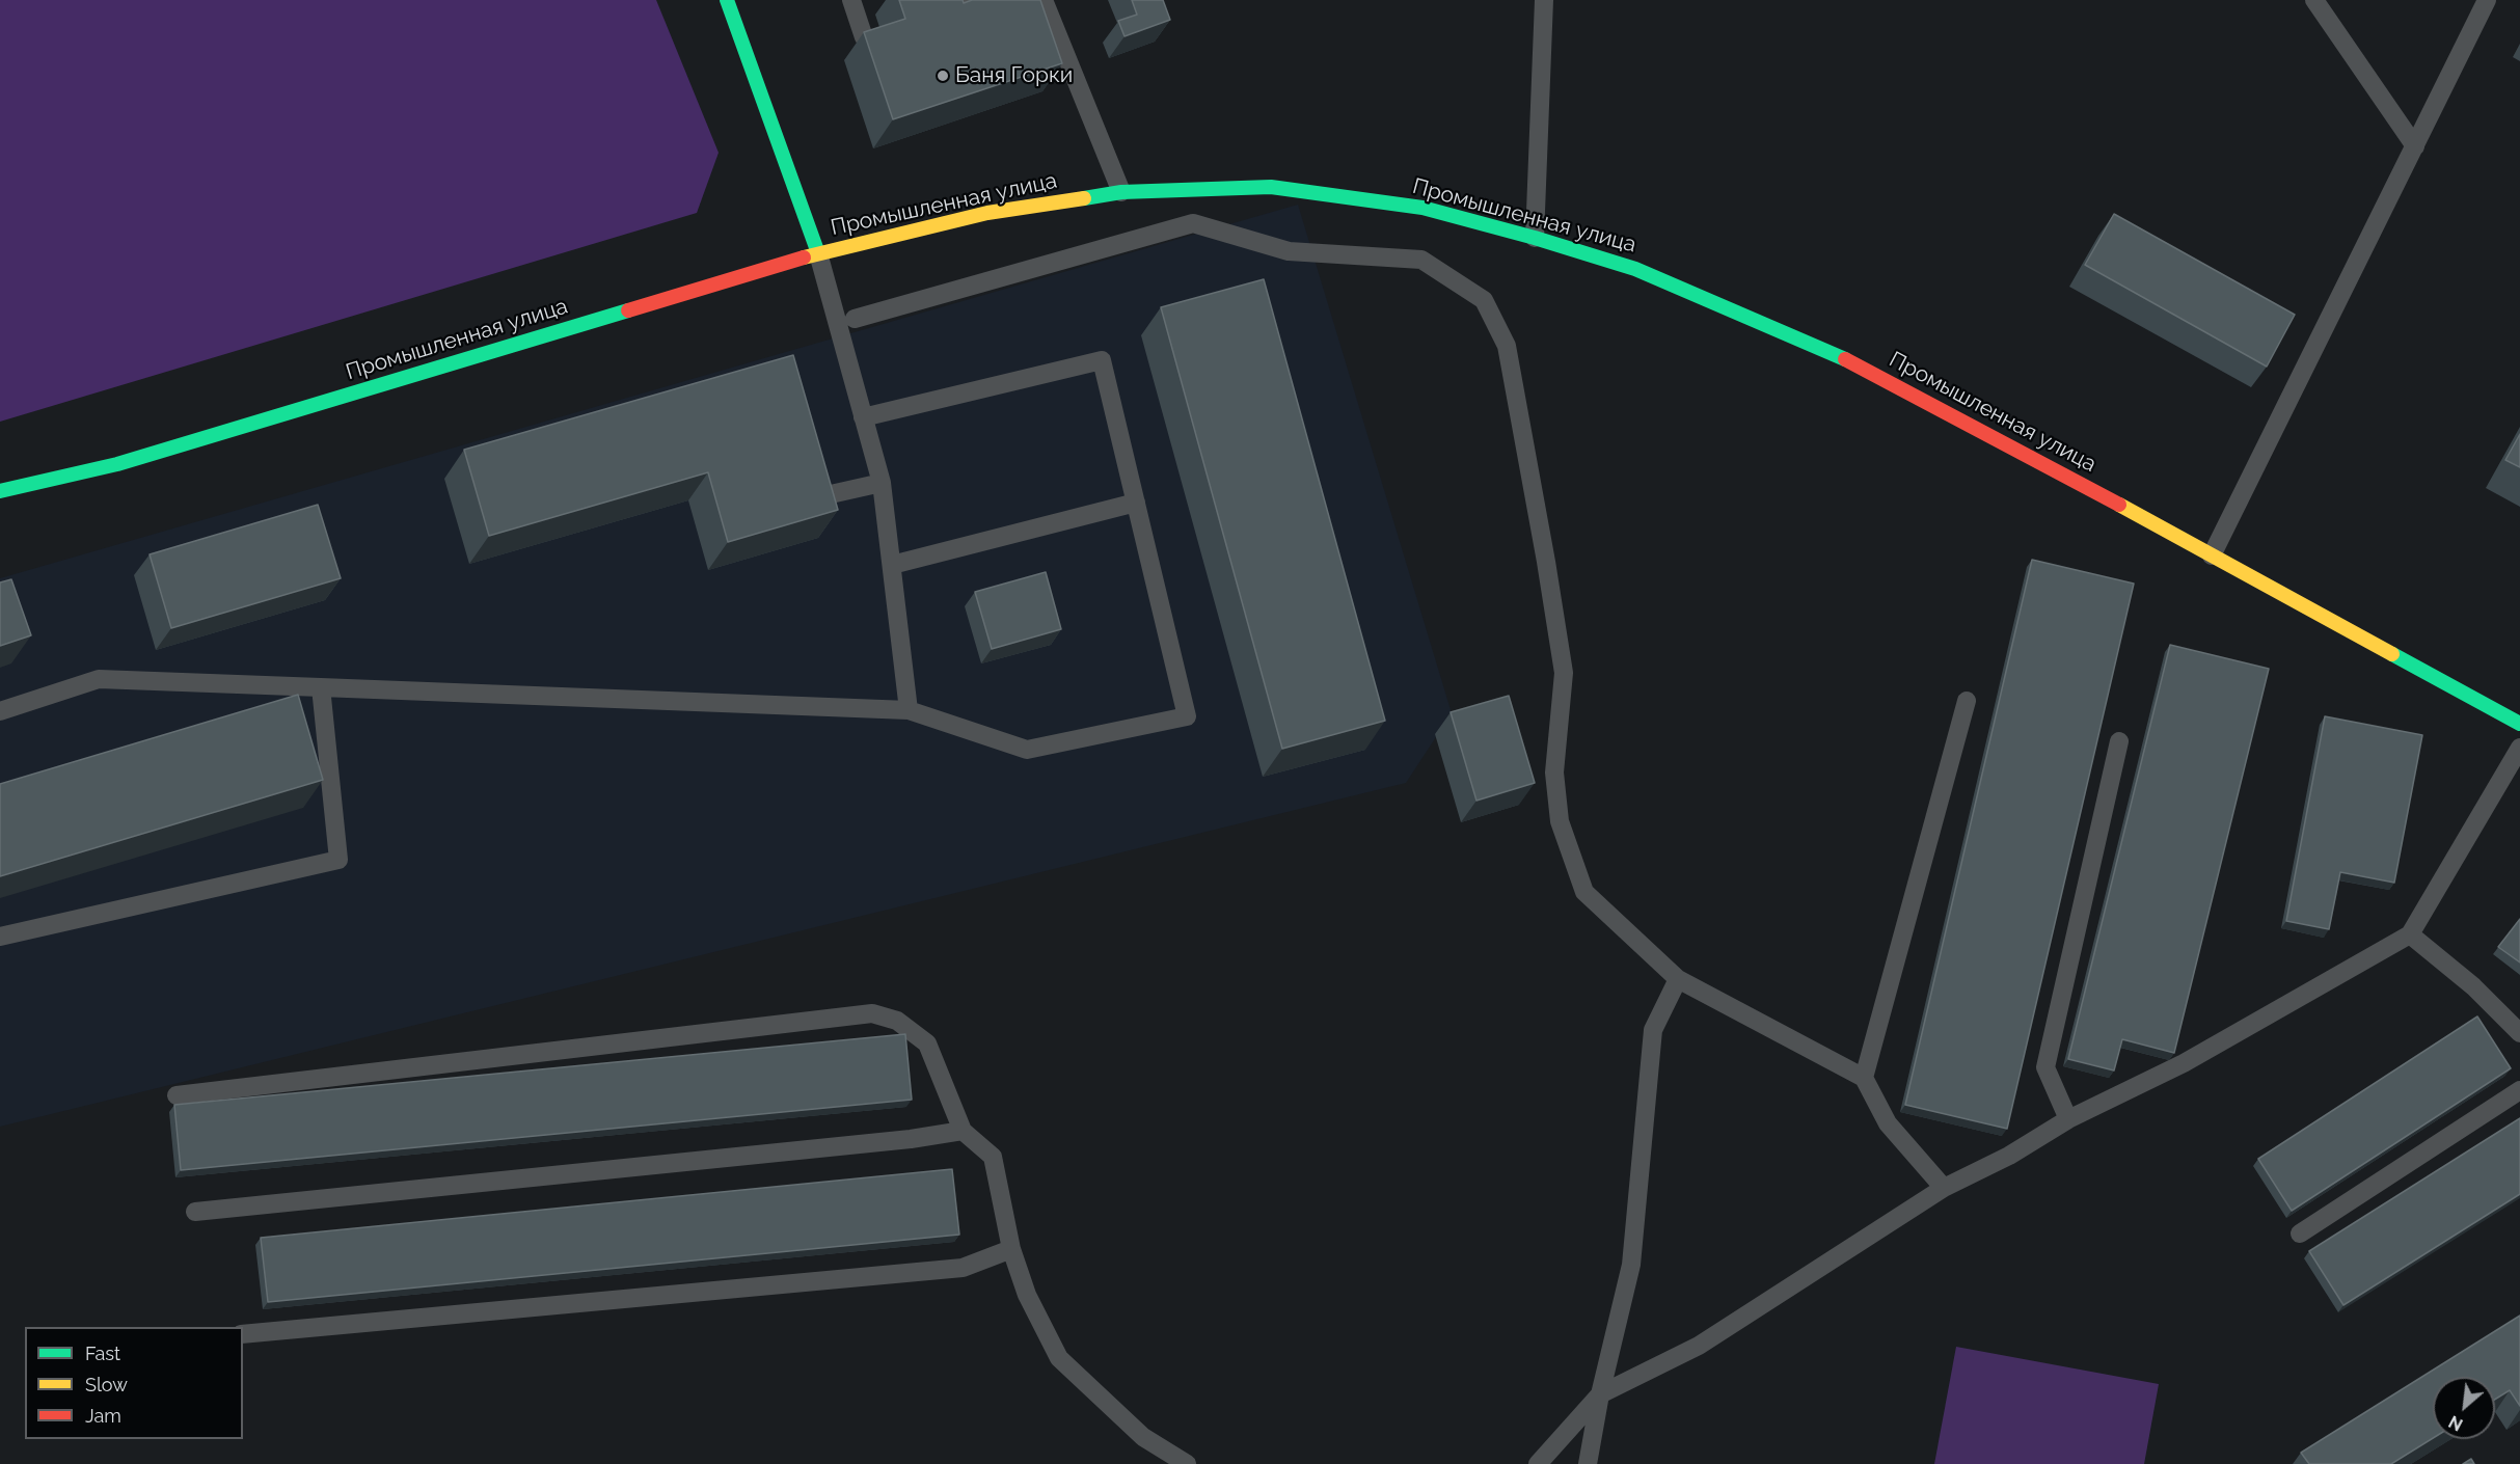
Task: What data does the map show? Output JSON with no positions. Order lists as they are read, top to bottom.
{
  "streets": {
    "main road": ["Промышленная улица"]
  },
  "places": ["Баня Горки"],
  "legend": ["Fast", "Slow", "Jam"],
  "north": "bottom left"
}
